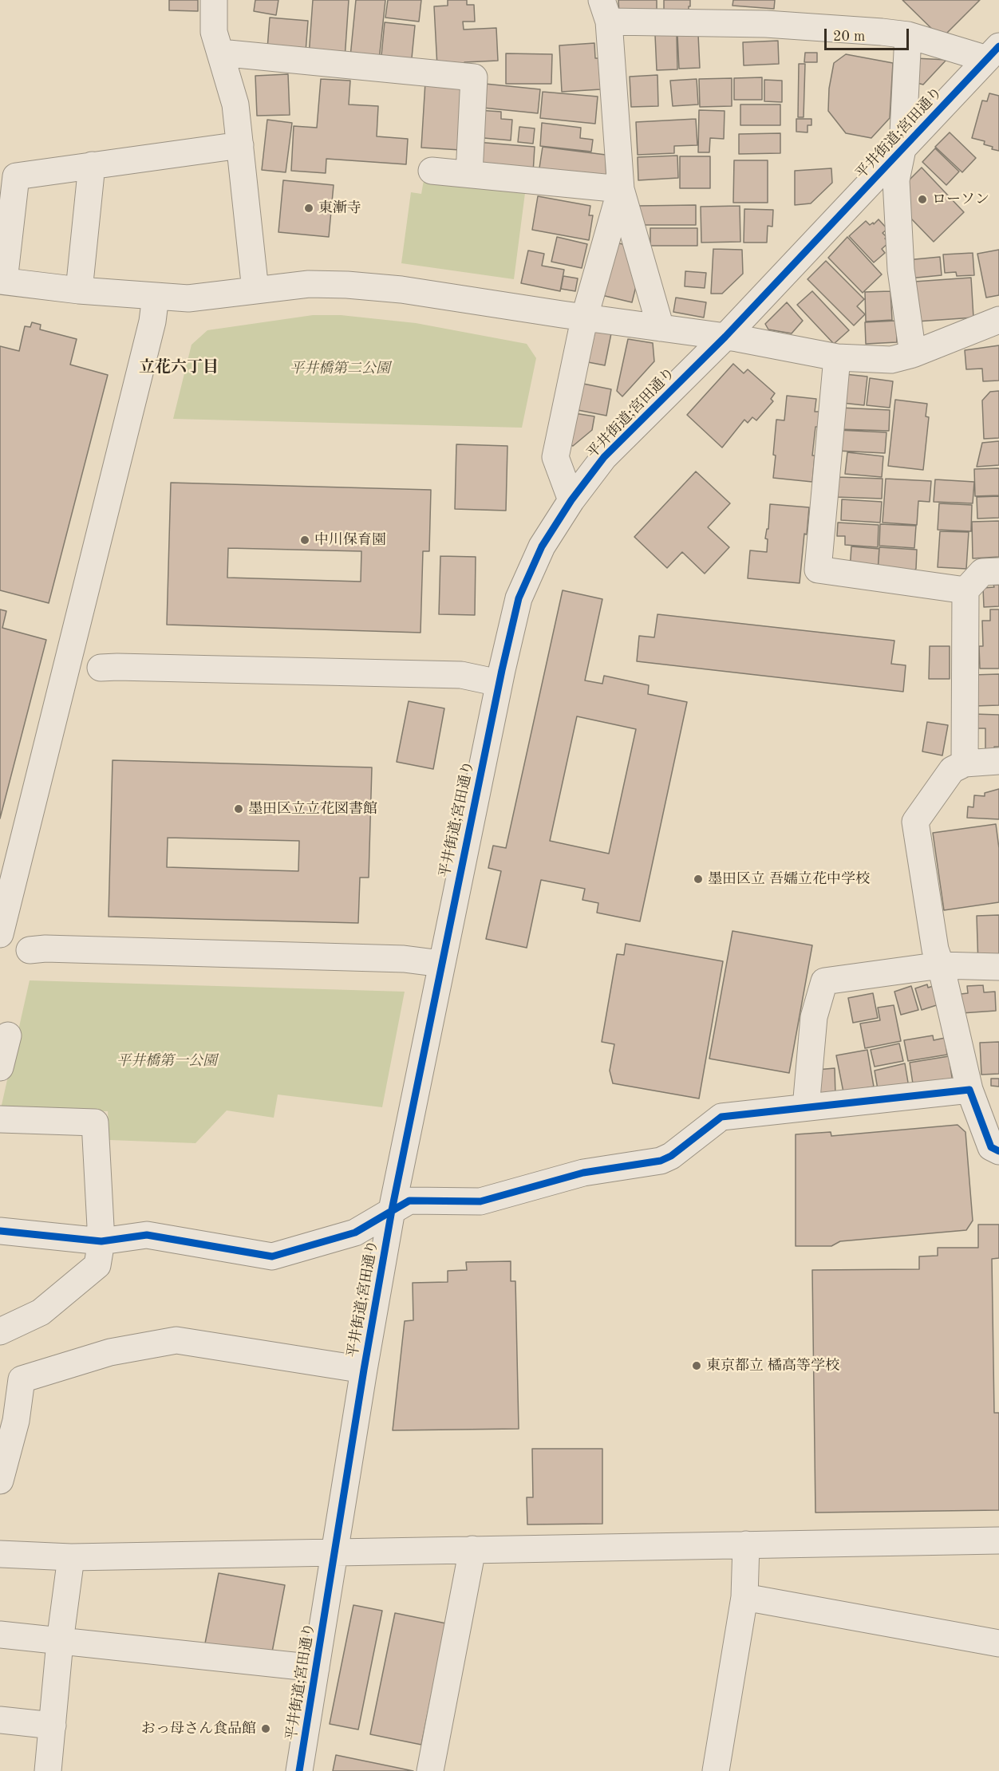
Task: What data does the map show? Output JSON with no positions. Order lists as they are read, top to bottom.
{
  "streets": {
    "street": ["平井街道;宮田通り"]
  },
  "districts": ["立花六丁目"],
  "parks": ["平井橋第二公園", "平井橋第一公園"],
  "places": [
    "ローソン",
    "東漸寺",
    "中川保育園",
    "墨田区立立花図書館",
    "墨田区立 吾嬬立花中学校",
    "東京都立 橘高等学校",
    "おっ母さん食品館"
  ],
  "scale_bar": "20 m"
}
